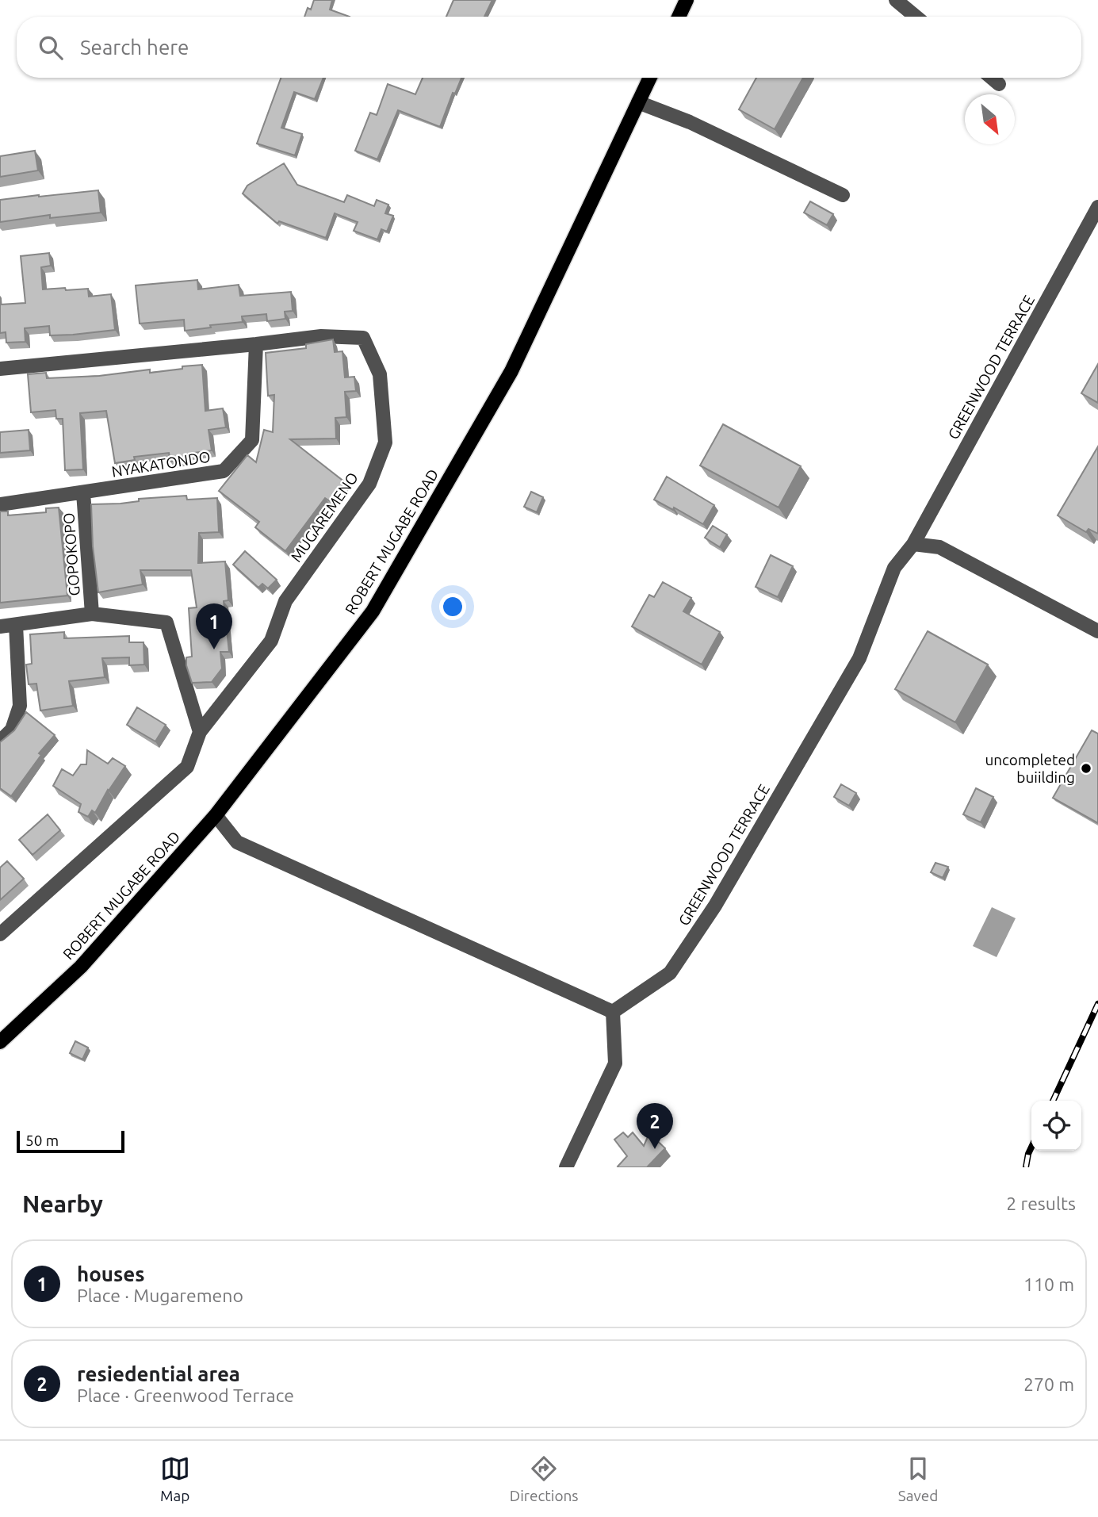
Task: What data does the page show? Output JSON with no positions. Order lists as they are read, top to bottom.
{
  "streets": {
    "main road": ["ROBERT MUGABE ROAD"],
    "street": [
      "GREENWOOD TERRACE",
      "NYAKATONDO",
      "MUGAREMENO",
      "GOPOKOPO"
    ]
  },
  "crossings": [
    ["NYAKATONDO", "MUGAREMENO"],
    ["NYAKATONDO", "GOPOKOPO"]
  ],
  "places": ["uncompleted buiilding"],
  "scale_bar": "50 m",
  "north": "bottom right",
  "page": {
    "search": "Search here",
    "pins": ["1", "2"],
    "scale": "50 m",
    "heading": ["Nearby", "2 results"],
    "list": [
      {
        "mark": "1",
        "name": "houses",
        "note": "Place · Mugaremeno",
        "value": "110 m"
      },
      {
        "mark": "2",
        "name": "resiedential area",
        "note": "Place · Greenwood Terrace",
        "value": "270 m"
      }
    ],
    "nav": ["Map", "Directions", "Saved"]
  }
}
